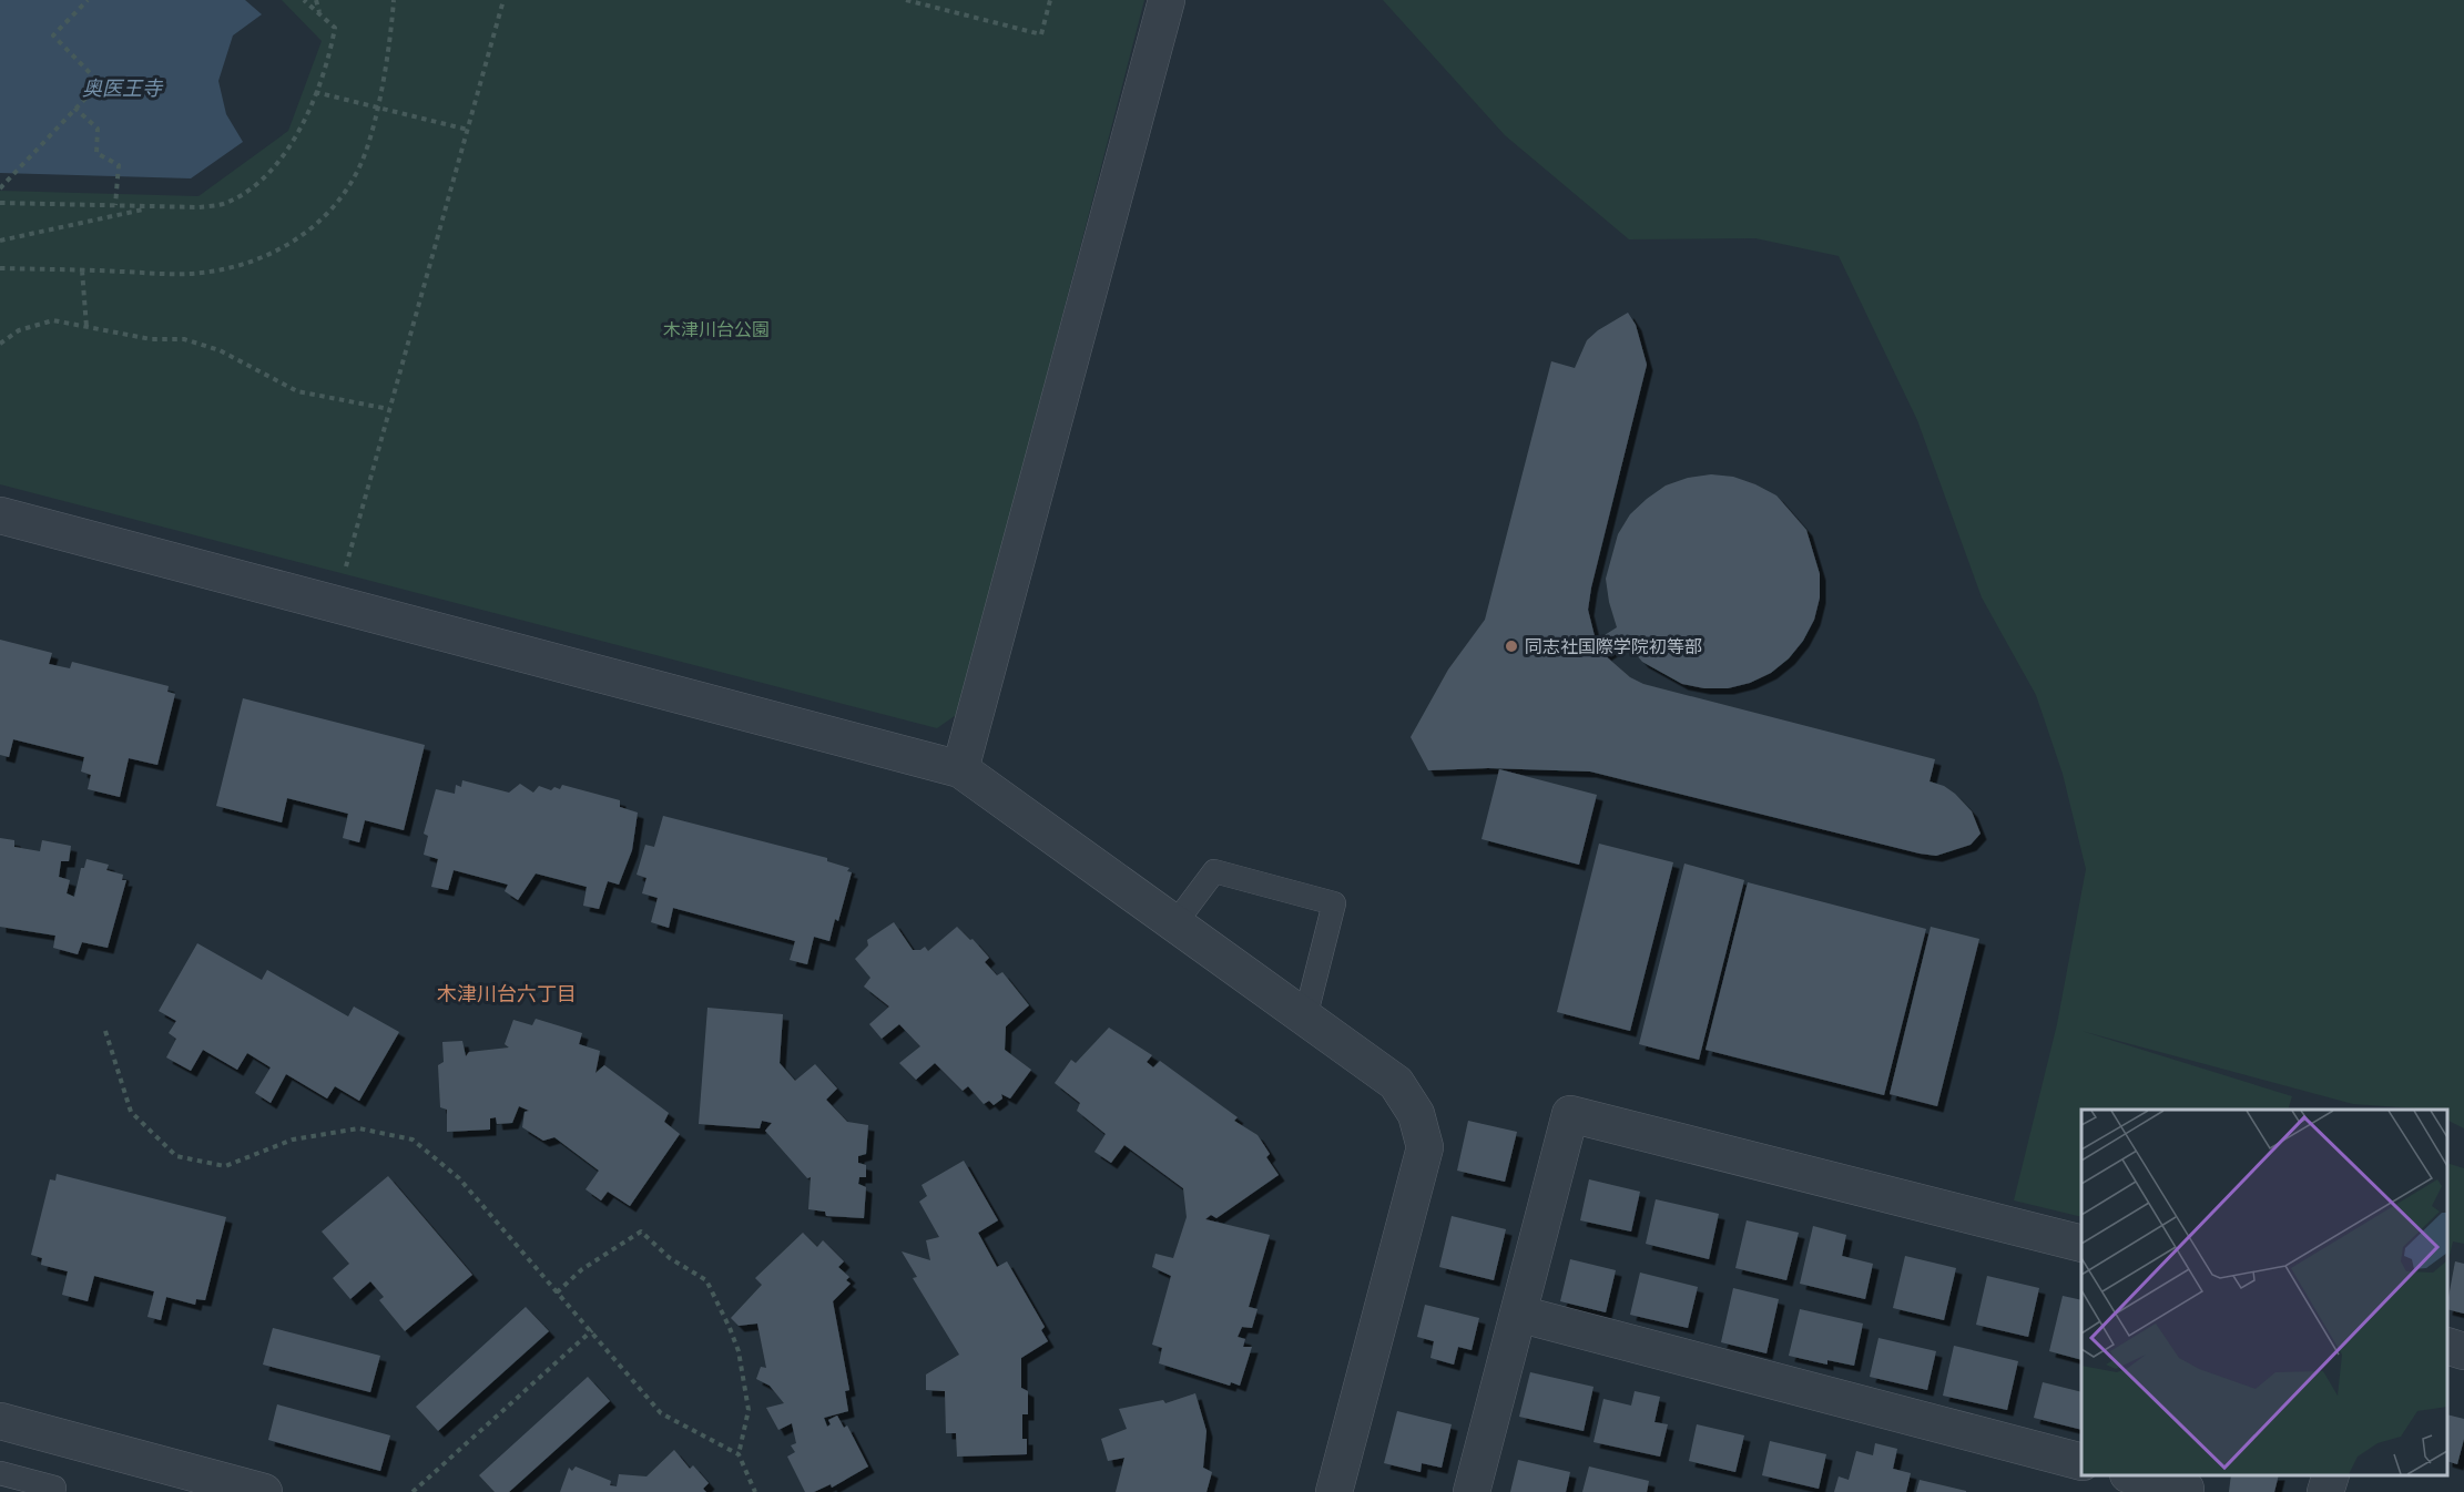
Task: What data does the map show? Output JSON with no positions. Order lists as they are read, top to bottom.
{
  "districts": ["木津川台六丁目"],
  "water": ["奥医王寺"],
  "parks": ["木津川台公園"],
  "places": ["同志社国際学院初等部"]
}
